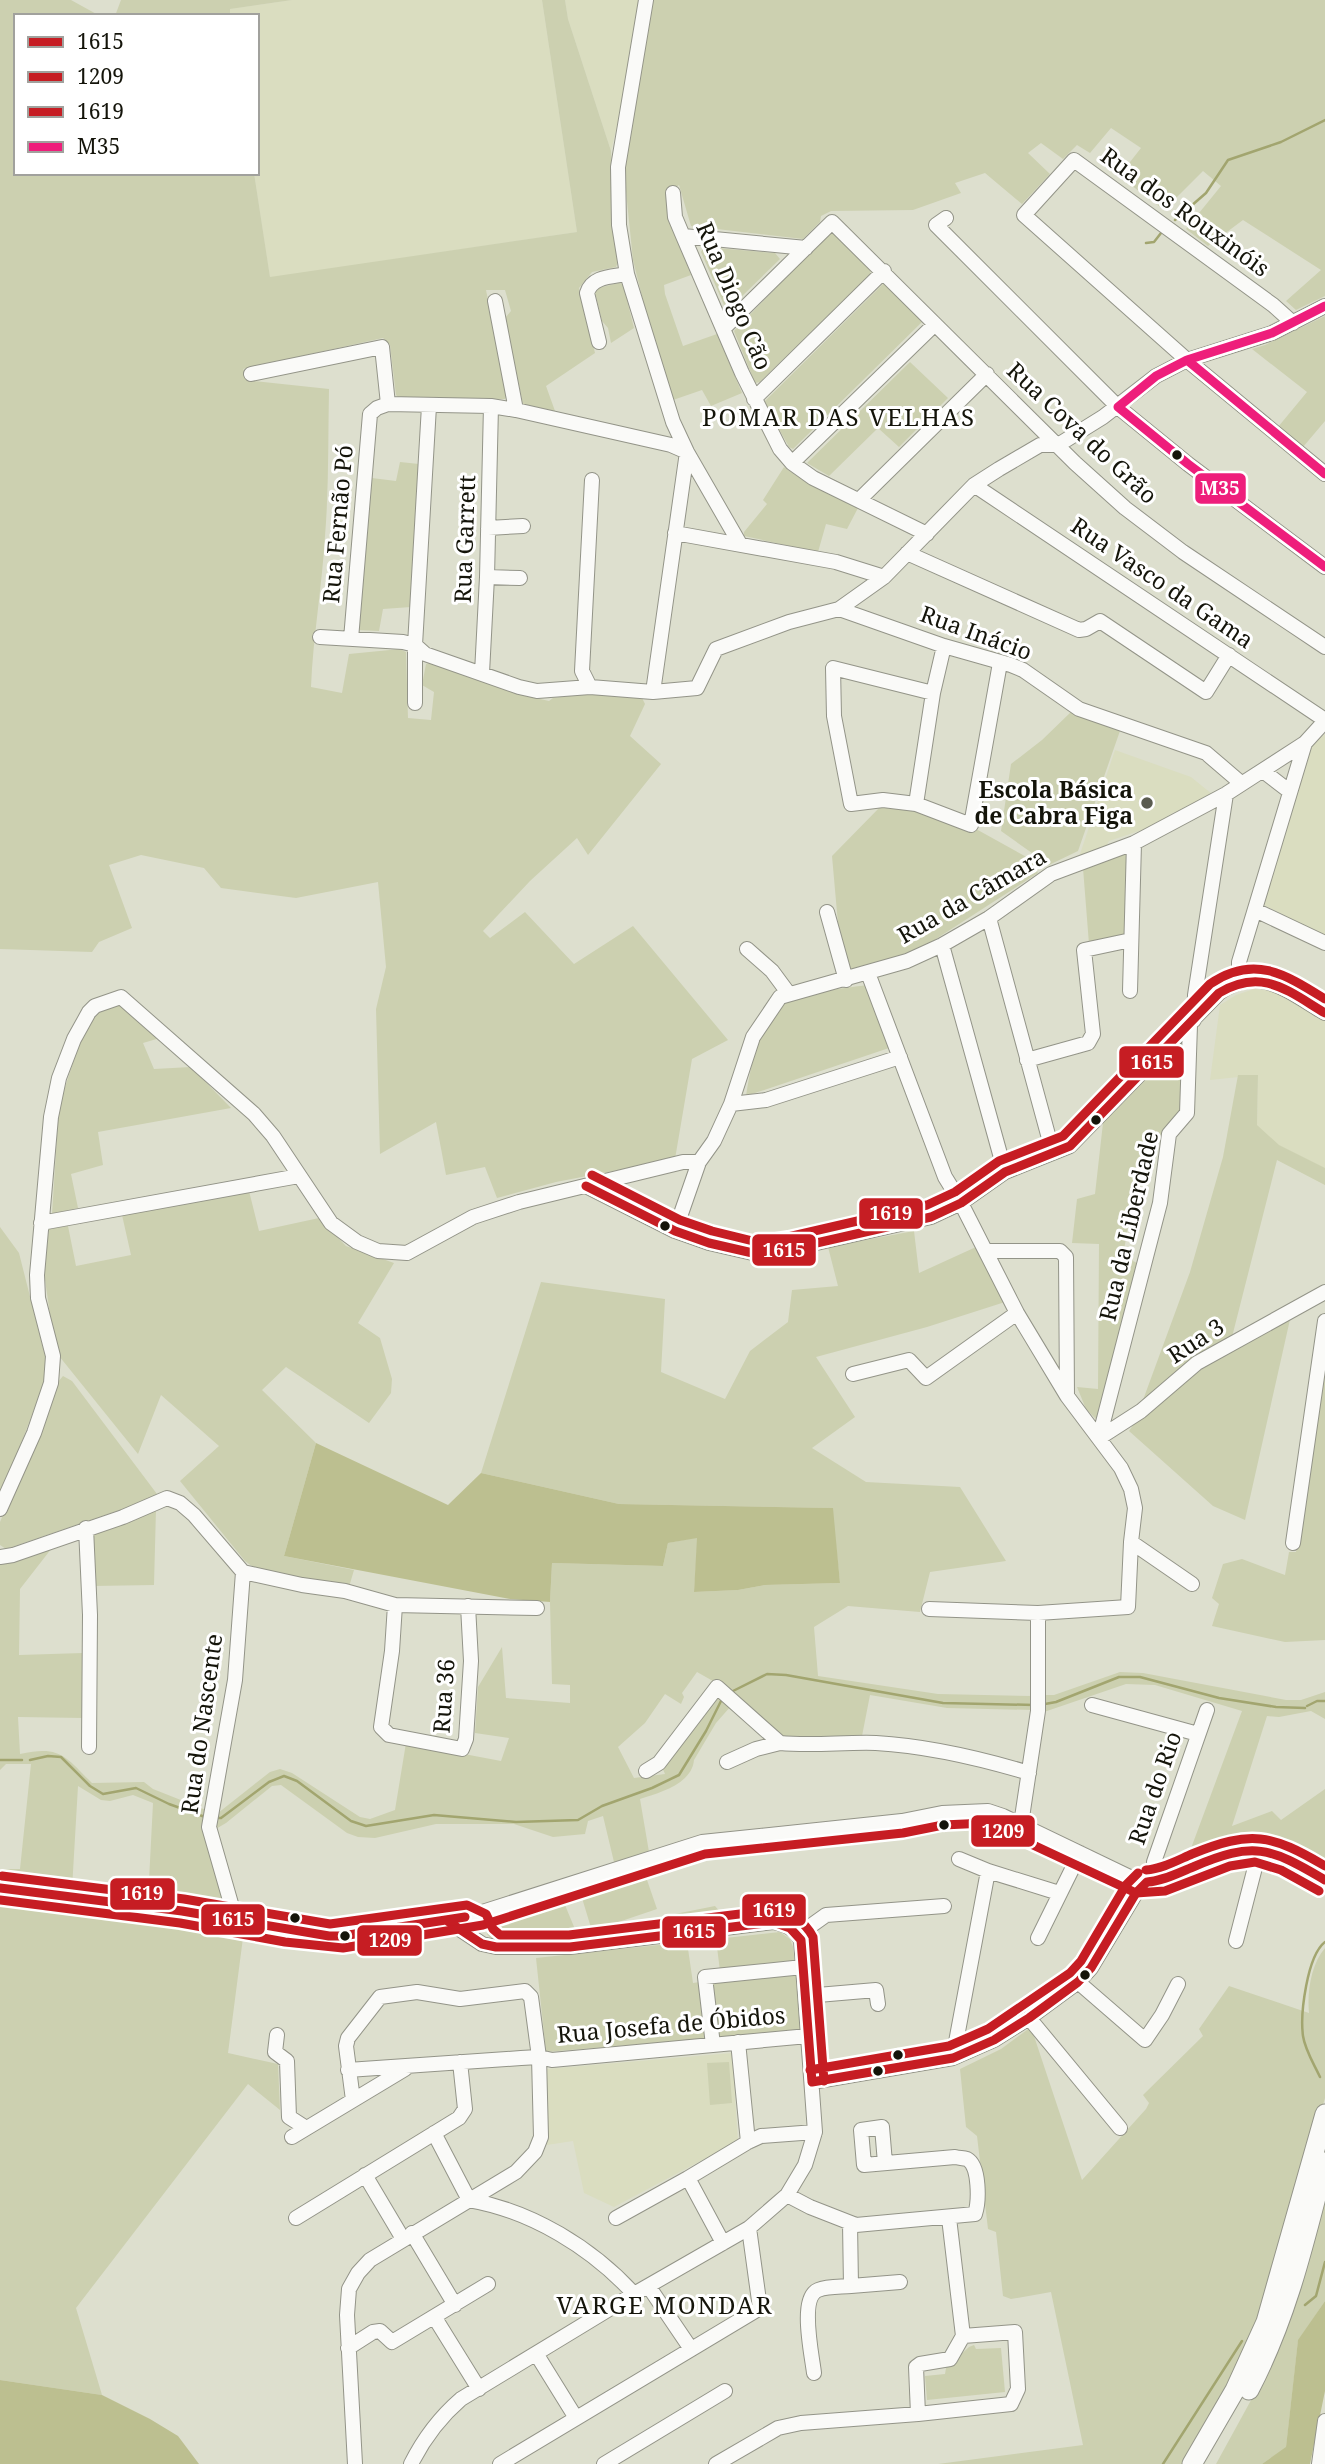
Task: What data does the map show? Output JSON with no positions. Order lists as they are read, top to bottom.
{
  "streets": {
    "street": [
      "Rua dos Rouxinóis",
      "Rua Diogo Cão",
      "Rua Cova do Grão",
      "Rua Fernão Pó",
      "Rua Garrett",
      "Rua Vasco da Gama",
      "Rua Inácio",
      "Rua da Câmara",
      "Rua da Liberdade",
      "Rua 3",
      "Rua 36",
      "Rua do Nascente",
      "Rua do Rio",
      "Rua Josefa de Óbidos"
    ]
  },
  "crossings": [
    ["Rua Vasco da Gama", "Rua da Câmara"],
    ["Rua Inácio", "Rua da Câmara"],
    ["Rua da Câmara", "Rua da Liberdade"],
    ["Rua da Liberdade", "Rua 3"]
  ],
  "districts": ["POMAR DAS VELHAS", "VARGE MONDAR"],
  "places": ["Escola Básica de Cabra Figa"],
  "lines": [
    "transit line M35",
    "transit line 1619",
    "transit line 1615",
    "transit line 1209"
  ],
  "legend": [
    "1615",
    "1209",
    "1619",
    "M35"
  ]
}
